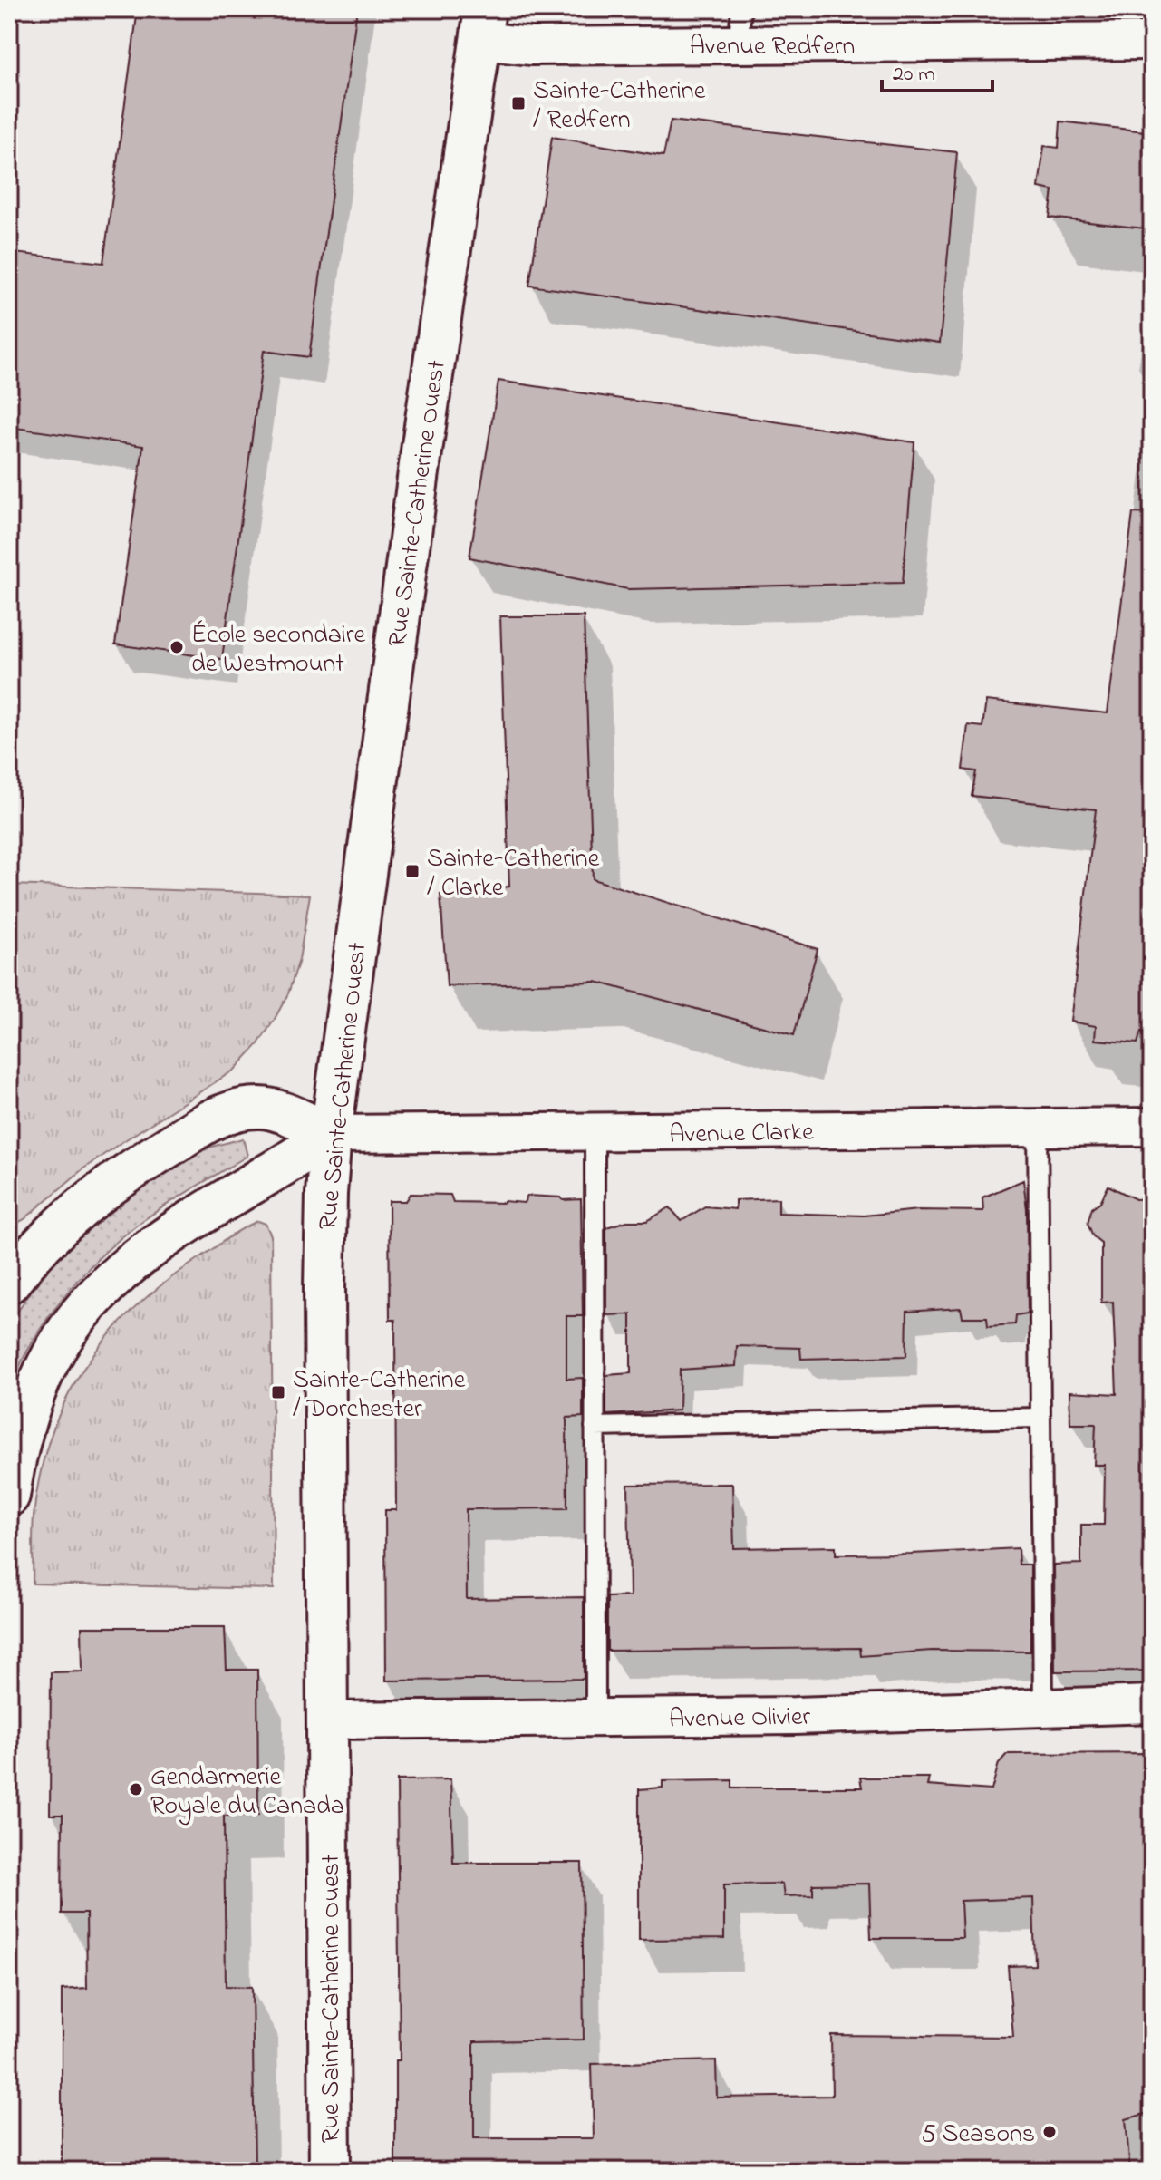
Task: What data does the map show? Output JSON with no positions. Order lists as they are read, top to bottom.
{
  "streets": {
    "main road": ["Rue Sainte-Catherine Ouest"],
    "street": ["Avenue Redfern", "Avenue Clarke", "Avenue Olivier"]
  },
  "crossings": [
    ["Avenue Redfern", "Rue Sainte-Catherine Ouest"],
    ["Rue Sainte-Catherine Ouest", "Avenue Clarke"],
    ["Rue Sainte-Catherine Ouest", "Avenue Olivier"]
  ],
  "places": {
    "transit": ["Sainte-Catherine / Redfern", "Sainte-Catherine / Clarke", "Sainte-Catherine / Dorchester"],
    "other": ["École secondaire de Westmount", "Gendarmerie Royale du Canada", "5 Seasons"]
  },
  "scale_bar": "20 m"
}
